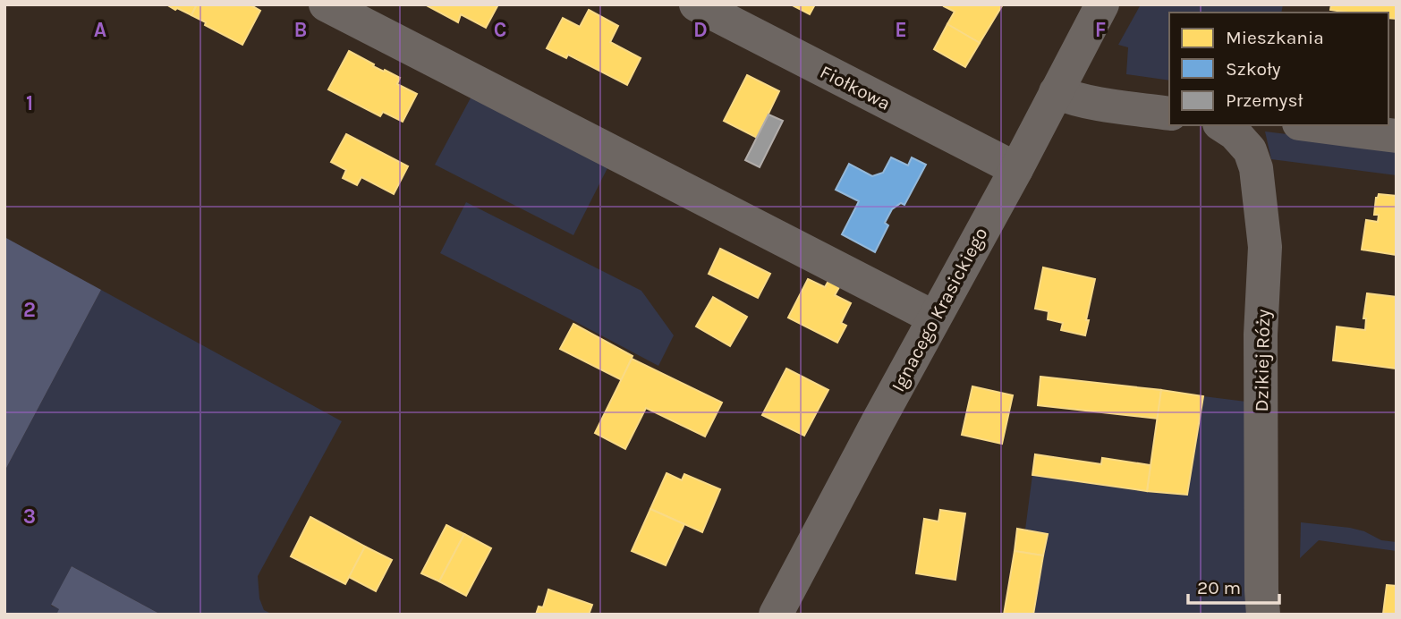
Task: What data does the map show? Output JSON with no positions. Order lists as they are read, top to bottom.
{
  "streets": {
    "street": ["Fiołkowa", "Ignacego Krasickiego", "Dzikiej Róży"]
  },
  "crossings": [
    ["Fiołkowa", "Ignacego Krasickiego"]
  ],
  "legend": ["Mieszkania", "Szkoły", "Przemysł"],
  "scale_bar": "20 m",
  "grid": {
    "columns": [
      "A",
      "B",
      "C",
      "D",
      "E",
      "F"
    ],
    "rows": ["1", "2", "3"]
  }
}
